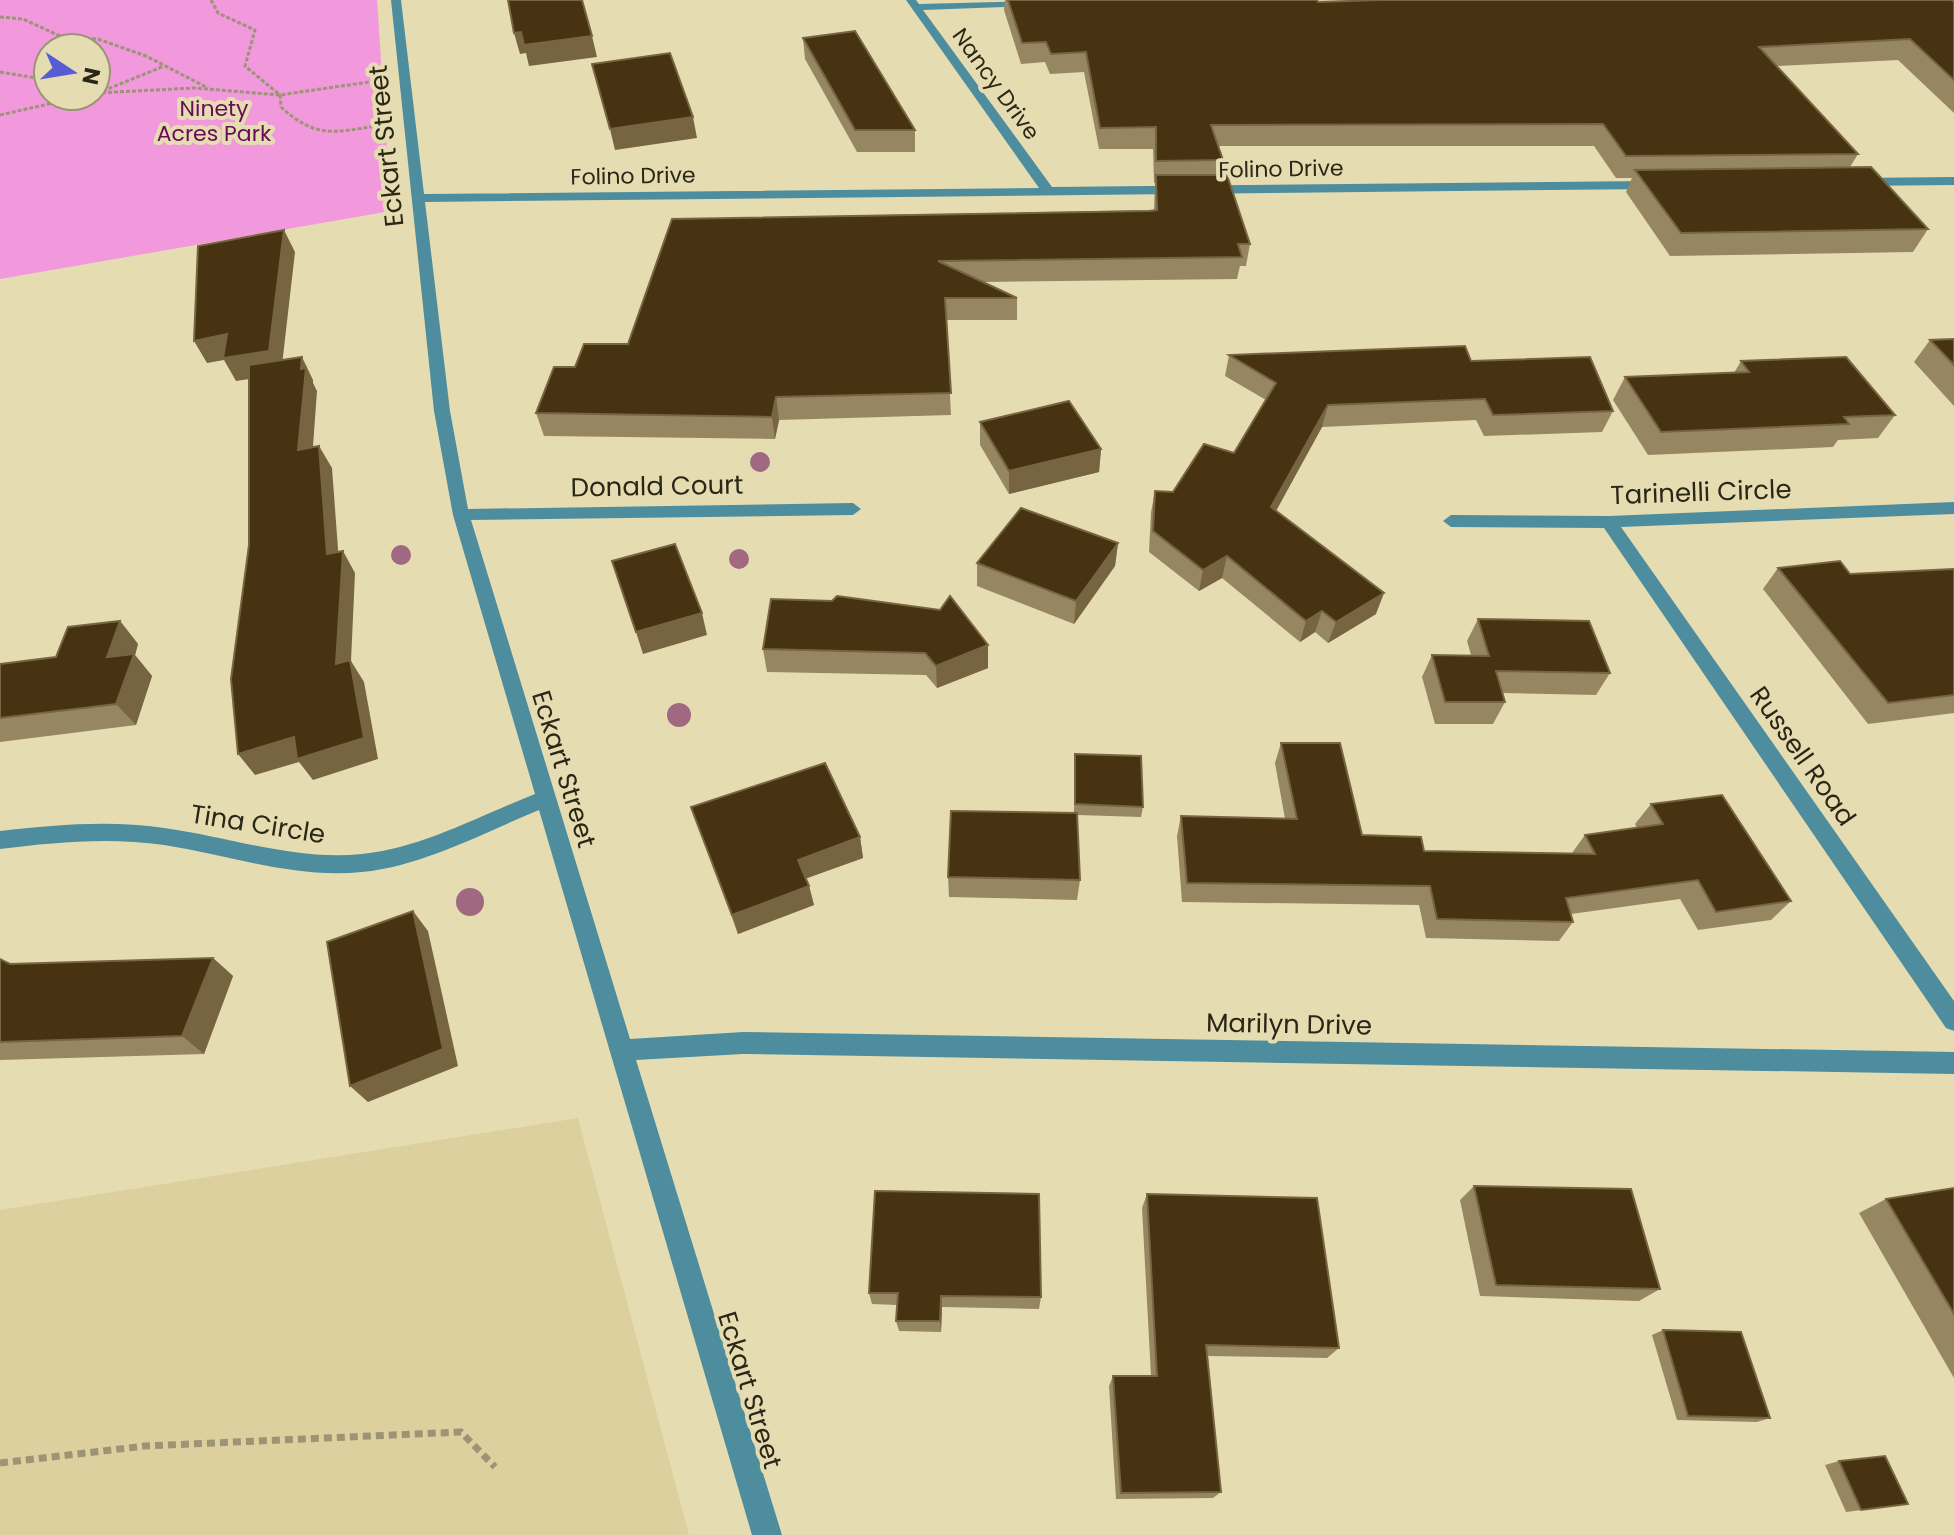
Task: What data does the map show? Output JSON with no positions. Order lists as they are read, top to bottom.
{
  "streets": {
    "street": [
      "Nancy Drive",
      "Eckart Street",
      "Folino Drive",
      "Donald Court",
      "Tarinelli Circle",
      "Russell Road",
      "Tina Circle",
      "Marilyn Drive"
    ]
  },
  "crossings": [
    ["Nancy Drive", "Folino Drive"],
    ["Eckart Street", "Folino Drive"],
    ["Eckart Street", "Donald Court"],
    ["Eckart Street", "Tina Circle"],
    ["Eckart Street", "Marilyn Drive"],
    ["Tarinelli Circle", "Russell Road"]
  ],
  "parks": ["Ninety Acres Park"],
  "north": "right"
}
